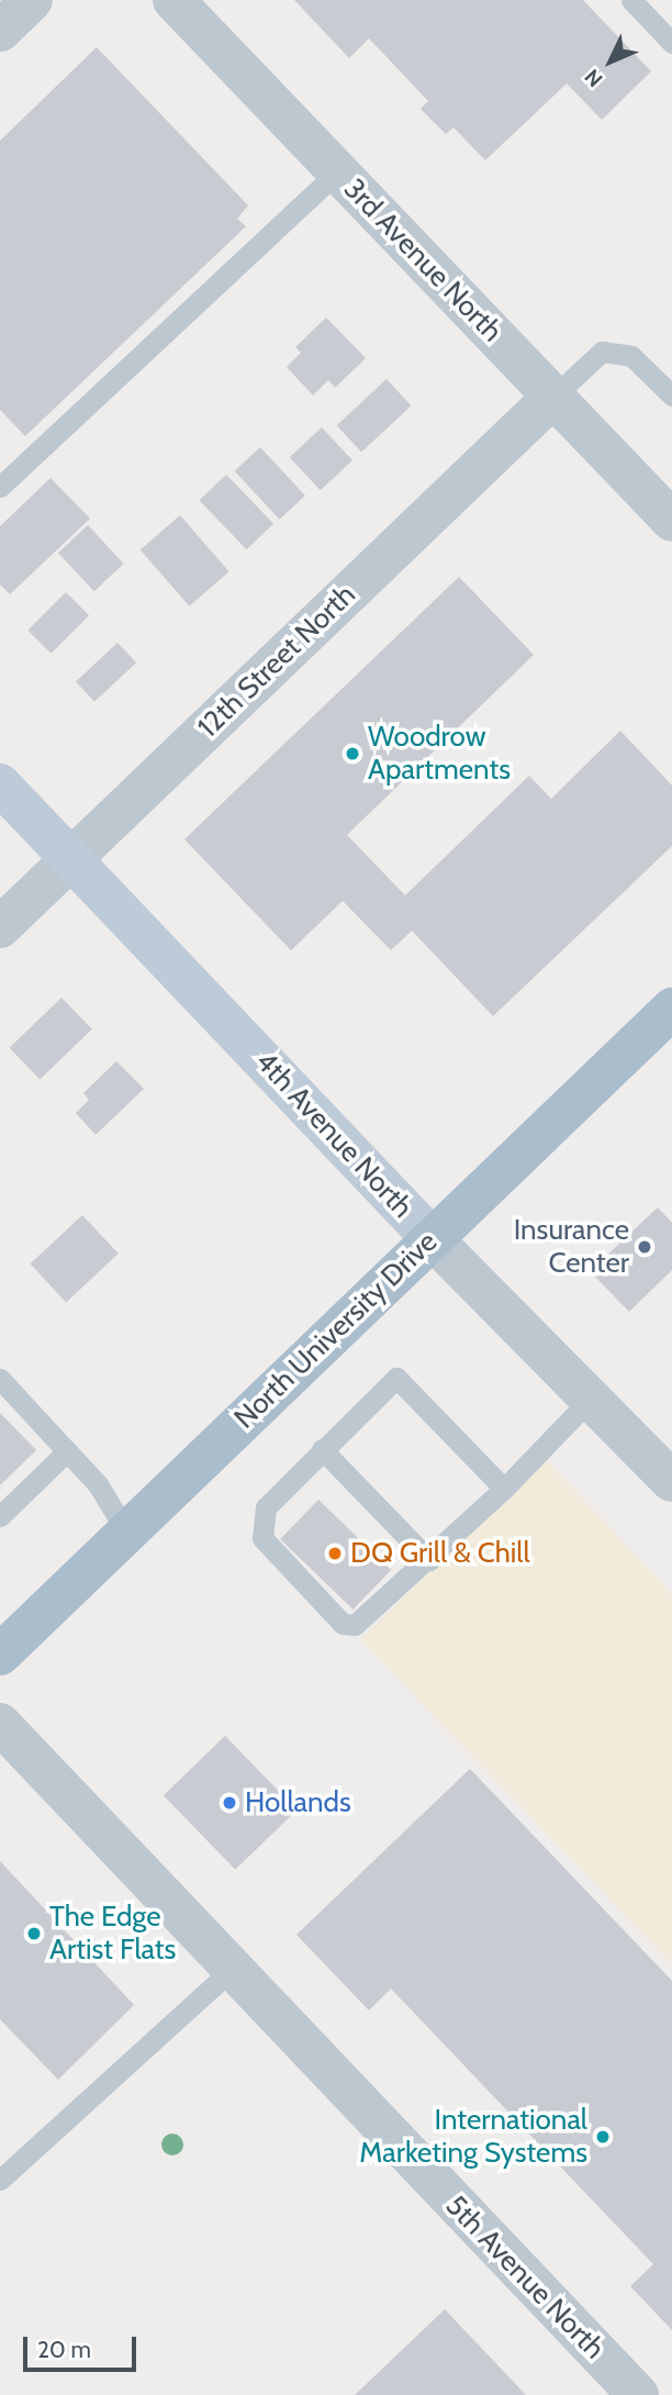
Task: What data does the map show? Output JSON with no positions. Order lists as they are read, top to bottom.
{
  "streets": {
    "main road": ["North University Drive"],
    "street": [
      "3rd Avenue North",
      "12th Street North",
      "4th Avenue North",
      "5th Avenue North"
    ]
  },
  "crossings": [
    ["3rd Avenue North", "12th Street North"],
    ["12th Street North", "4th Avenue North"],
    ["4th Avenue North", "North University Drive"]
  ],
  "places": [
    "Woodrow Apartments",
    "Insurance Center",
    "DQ Grill & Chill",
    "Hollands",
    "The Edge Artist Flats",
    "International Marketing Systems"
  ],
  "scale_bar": "20 m",
  "north": "bottom left"
}
